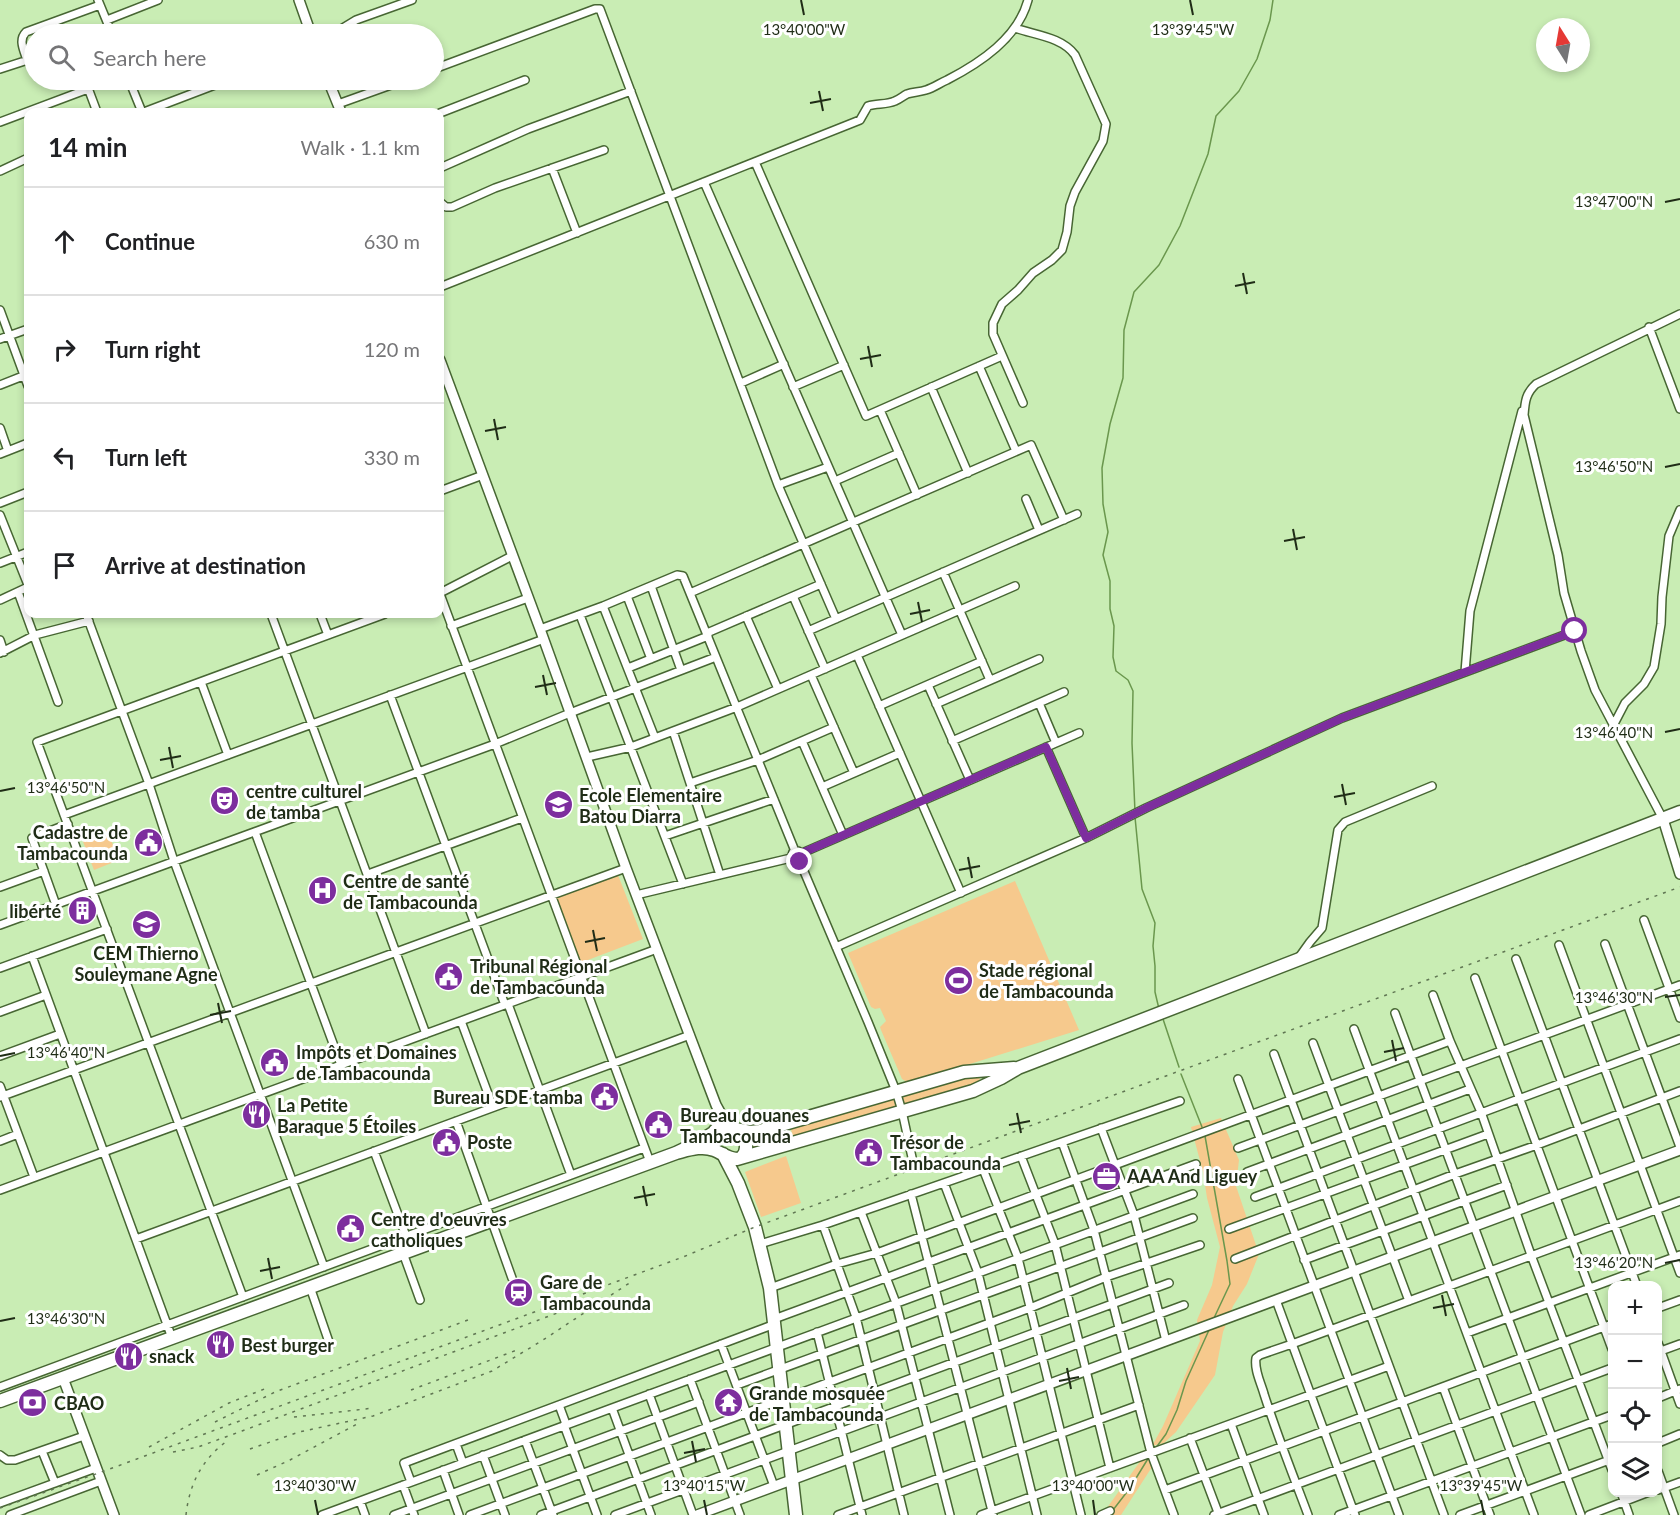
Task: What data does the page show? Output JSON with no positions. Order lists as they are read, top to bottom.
{
  "places": {
    "theatre": ["centre culturel de tamba"],
    "school or university": ["Ecole Elementaire Batou Diarra", "CEM Thierno Souleymane Agne"],
    "public building": [
      "Cadastre de Tambacounda",
      "Tribunal Régional de Tambacounda",
      "Impôts et Domaines de Tambacounda",
      "Bureau SDE tamba",
      "Bureau douanes Tambacounda",
      "Poste",
      "Trésor de Tambacounda",
      "Centre d'oeuvres catholiques"
    ],
    "hospital": ["Centre de santé de Tambacounda"],
    "building": ["libérté"],
    "sports": ["Stade régional de Tambacounda"],
    "restaurant": ["La Petite Baraque 5 Étoiles", "Best burger", "snack"],
    "office": ["AAA And Liguey"],
    "station": ["Gare de Tambacounda"],
    "bank": ["CBAO"],
    "temple": ["Grande mosquée de Tambacounda"]
  },
  "north": "top",
  "page": {
    "search": "Search here",
    "heading": ["14 min", "Walk · 1.1 km"],
    "list": [
      ["Continue", "630 m"],
      ["Turn right", "120 m"],
      ["Turn left", "330 m"],
      "Arrive at destination"
    ],
    "map_buttons": ["+", "−"]
  },
  "coordinates": [
    "13°40'00\"W",
    "13°39'45\"W",
    "13°47'00\"N",
    "13°46'50\"N",
    "13°46'40\"N",
    "13°46'30\"N",
    "13°46'20\"N",
    "13°40'30\"W",
    "13°40'15\"W"
  ]
}
